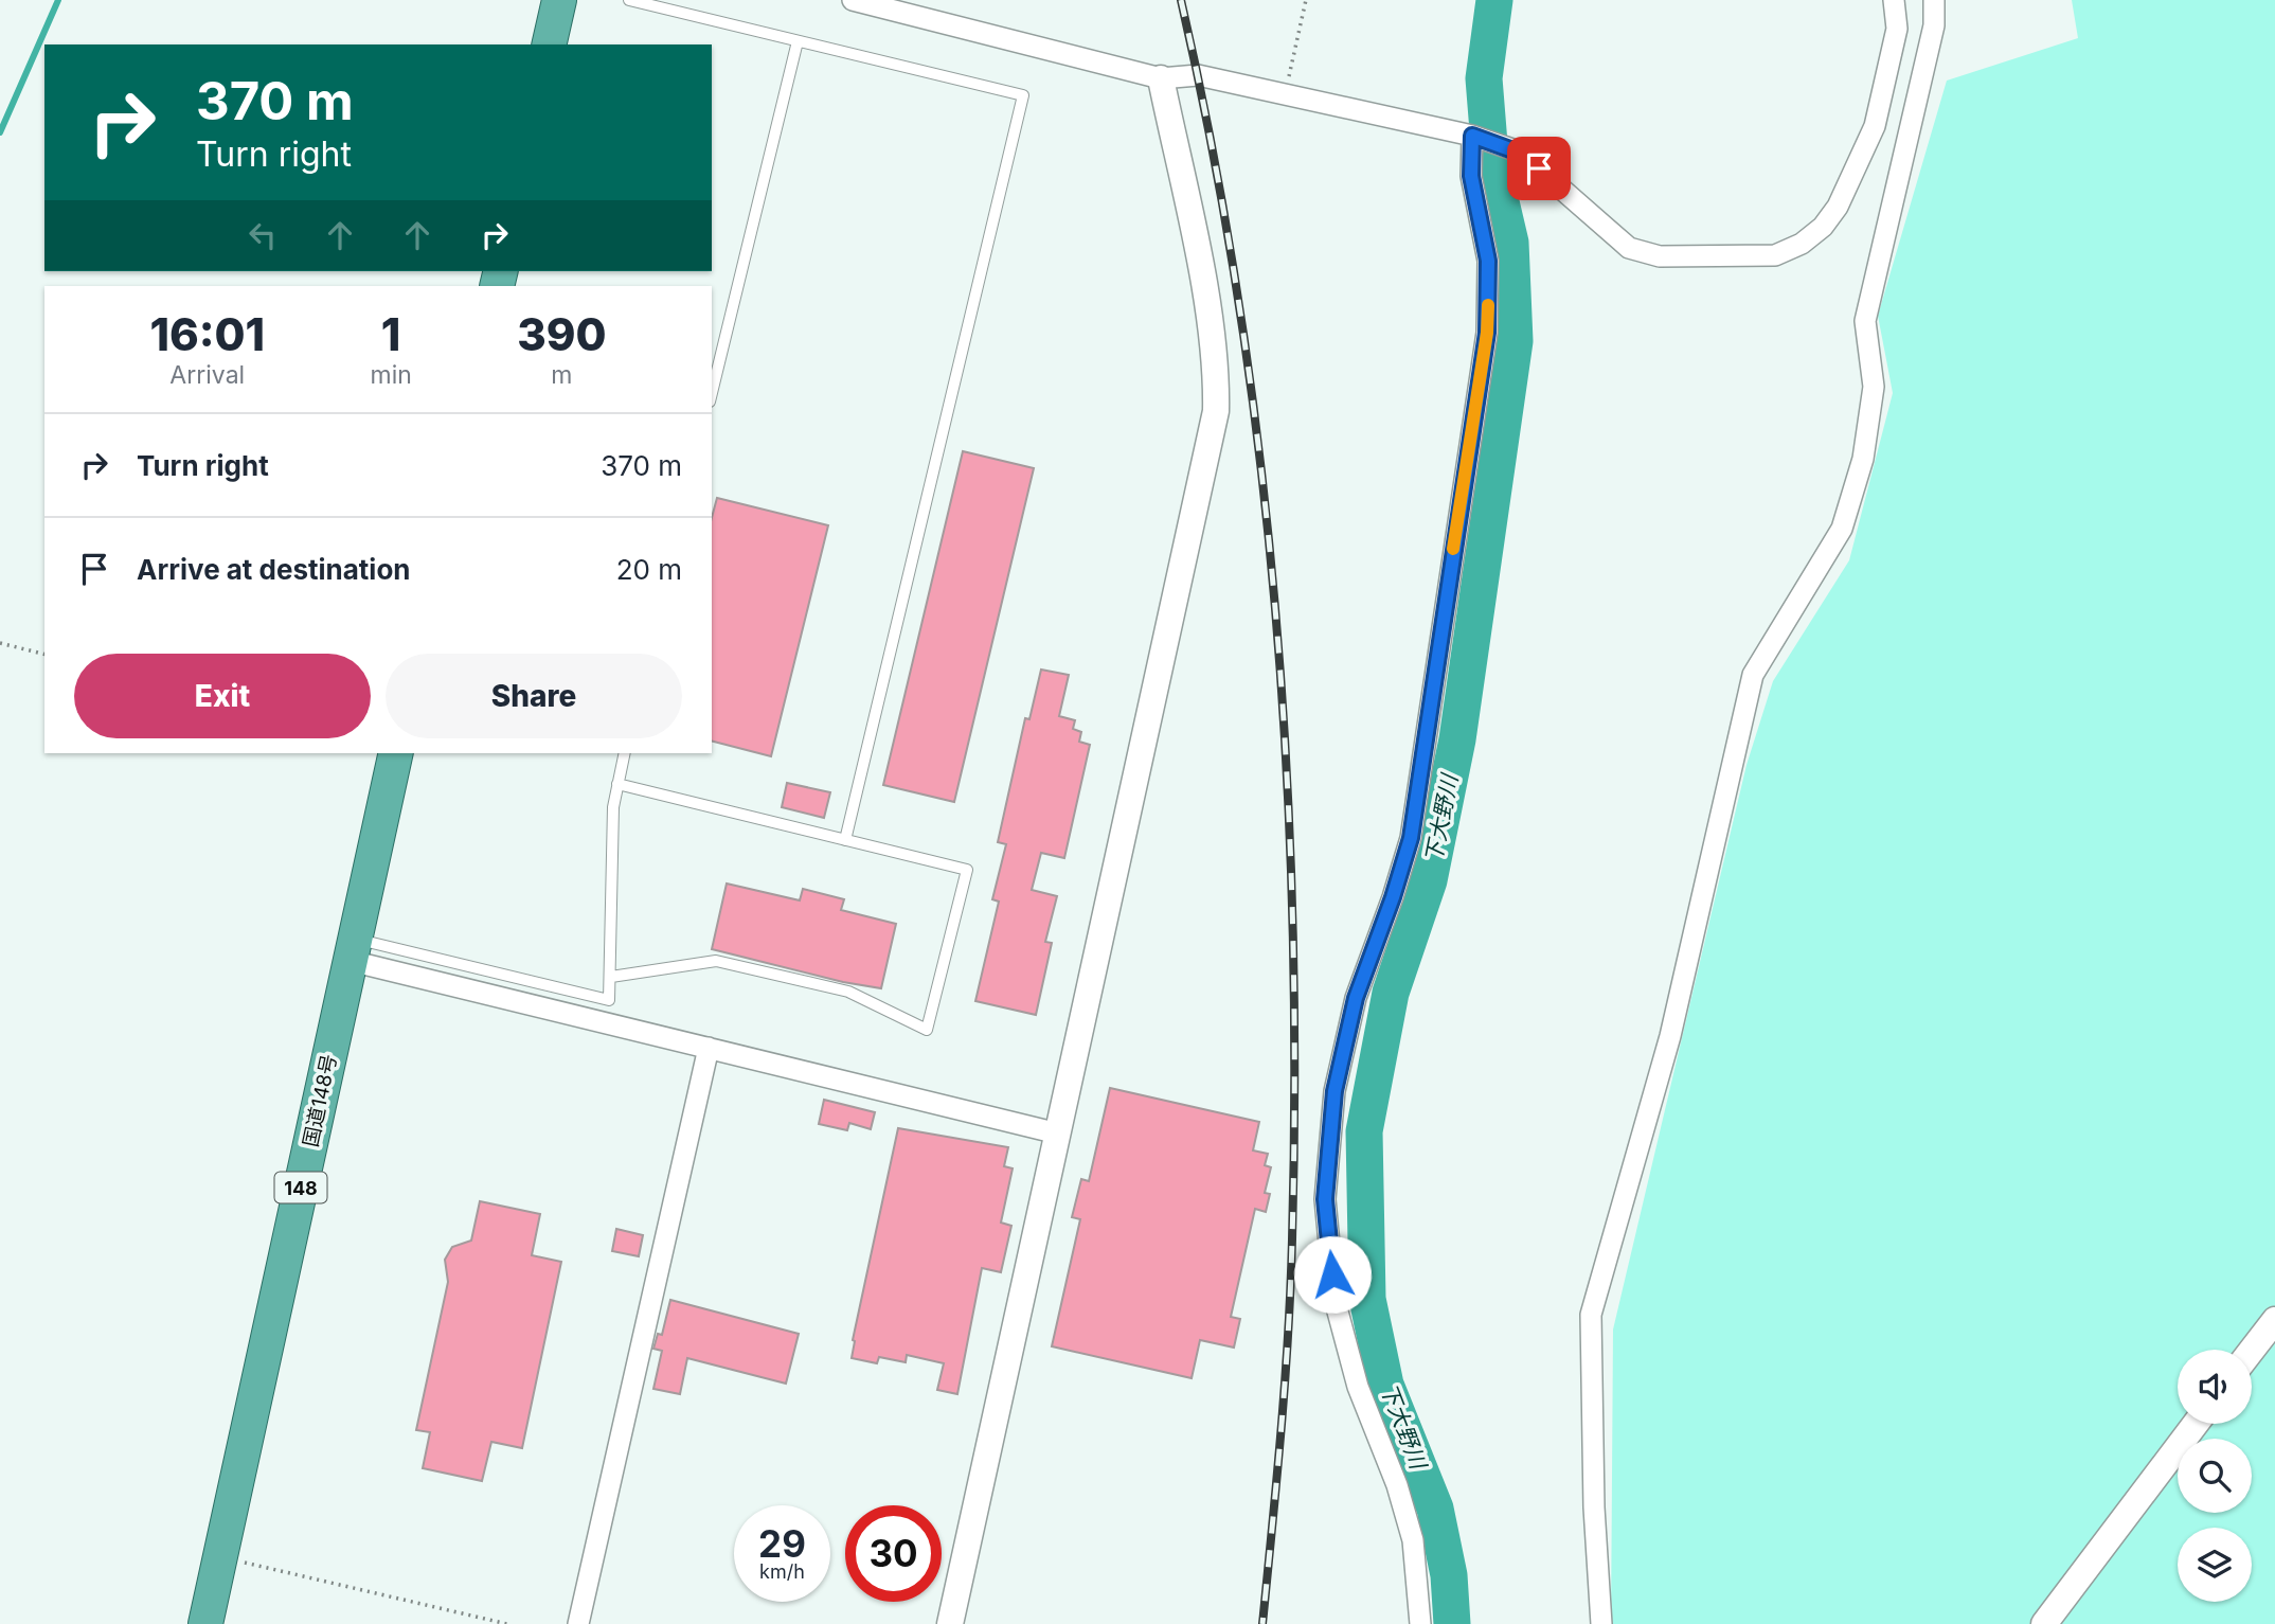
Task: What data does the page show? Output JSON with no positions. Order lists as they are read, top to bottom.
{
  "streets": {
    "highway": ["国道148号", "148"]
  },
  "water": ["下大野川"],
  "page": {
    "turn": ["370 m", "Turn right"],
    "eta": [
      "16:01",
      "Arrival",
      "1",
      "min",
      "390",
      "m"
    ],
    "list": [
      {
        "name": "Turn right",
        "value": "370 m"
      },
      {
        "name": "Arrive at destination",
        "value": "20 m"
      }
    ],
    "buttons": ["Exit", "Share"],
    "speed": "29 km/h",
    "limit": "30"
  }
}
